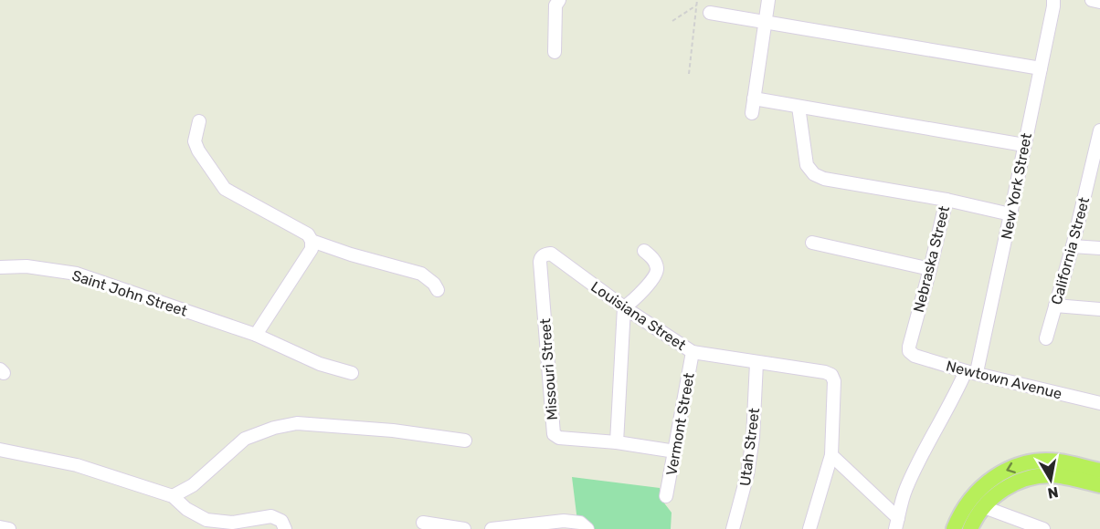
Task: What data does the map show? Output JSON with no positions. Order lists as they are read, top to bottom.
{
  "streets": {
    "street": [
      "New York Street",
      "California Street",
      "Nebraska Street",
      "Saint John Street",
      "Louisiana Street",
      "Missouri Street",
      "Newtown Avenue",
      "Vermont Street",
      "Utah Street"
    ]
  },
  "crossings": [
    ["New York Street", "Nebraska Street"],
    ["New York Street", "Newtown Avenue"],
    ["Nebraska Street", "Newtown Avenue"],
    ["Louisiana Street", "Missouri Street"],
    ["Louisiana Street", "Vermont Street"],
    ["Louisiana Street", "Utah Street"],
    ["Missouri Street", "Vermont Street"]
  ],
  "north": "bottom"
}
